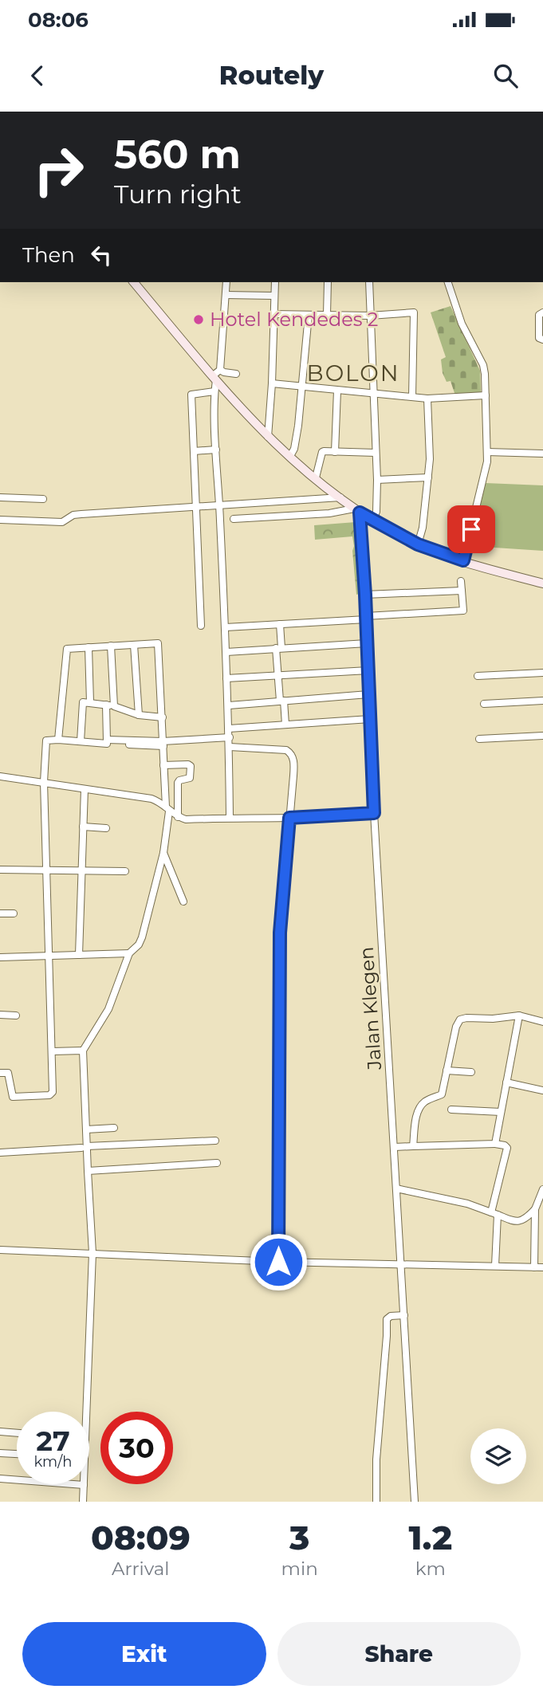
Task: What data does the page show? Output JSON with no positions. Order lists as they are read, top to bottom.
{
  "streets": {
    "street": ["Jalan Klegen"]
  },
  "districts": ["BOLON"],
  "places": ["Hotel Kendedes 2"],
  "page": {
    "status": "08:06",
    "header": "Routely",
    "turn": ["560 m", "Turn right"],
    "then": "Then",
    "speed": "27 km/h",
    "limit": "30",
    "eta": [
      "08:09",
      "Arrival",
      "3",
      "min",
      "1.2",
      "km"
    ],
    "buttons": ["Exit", "Share"]
  }
}
